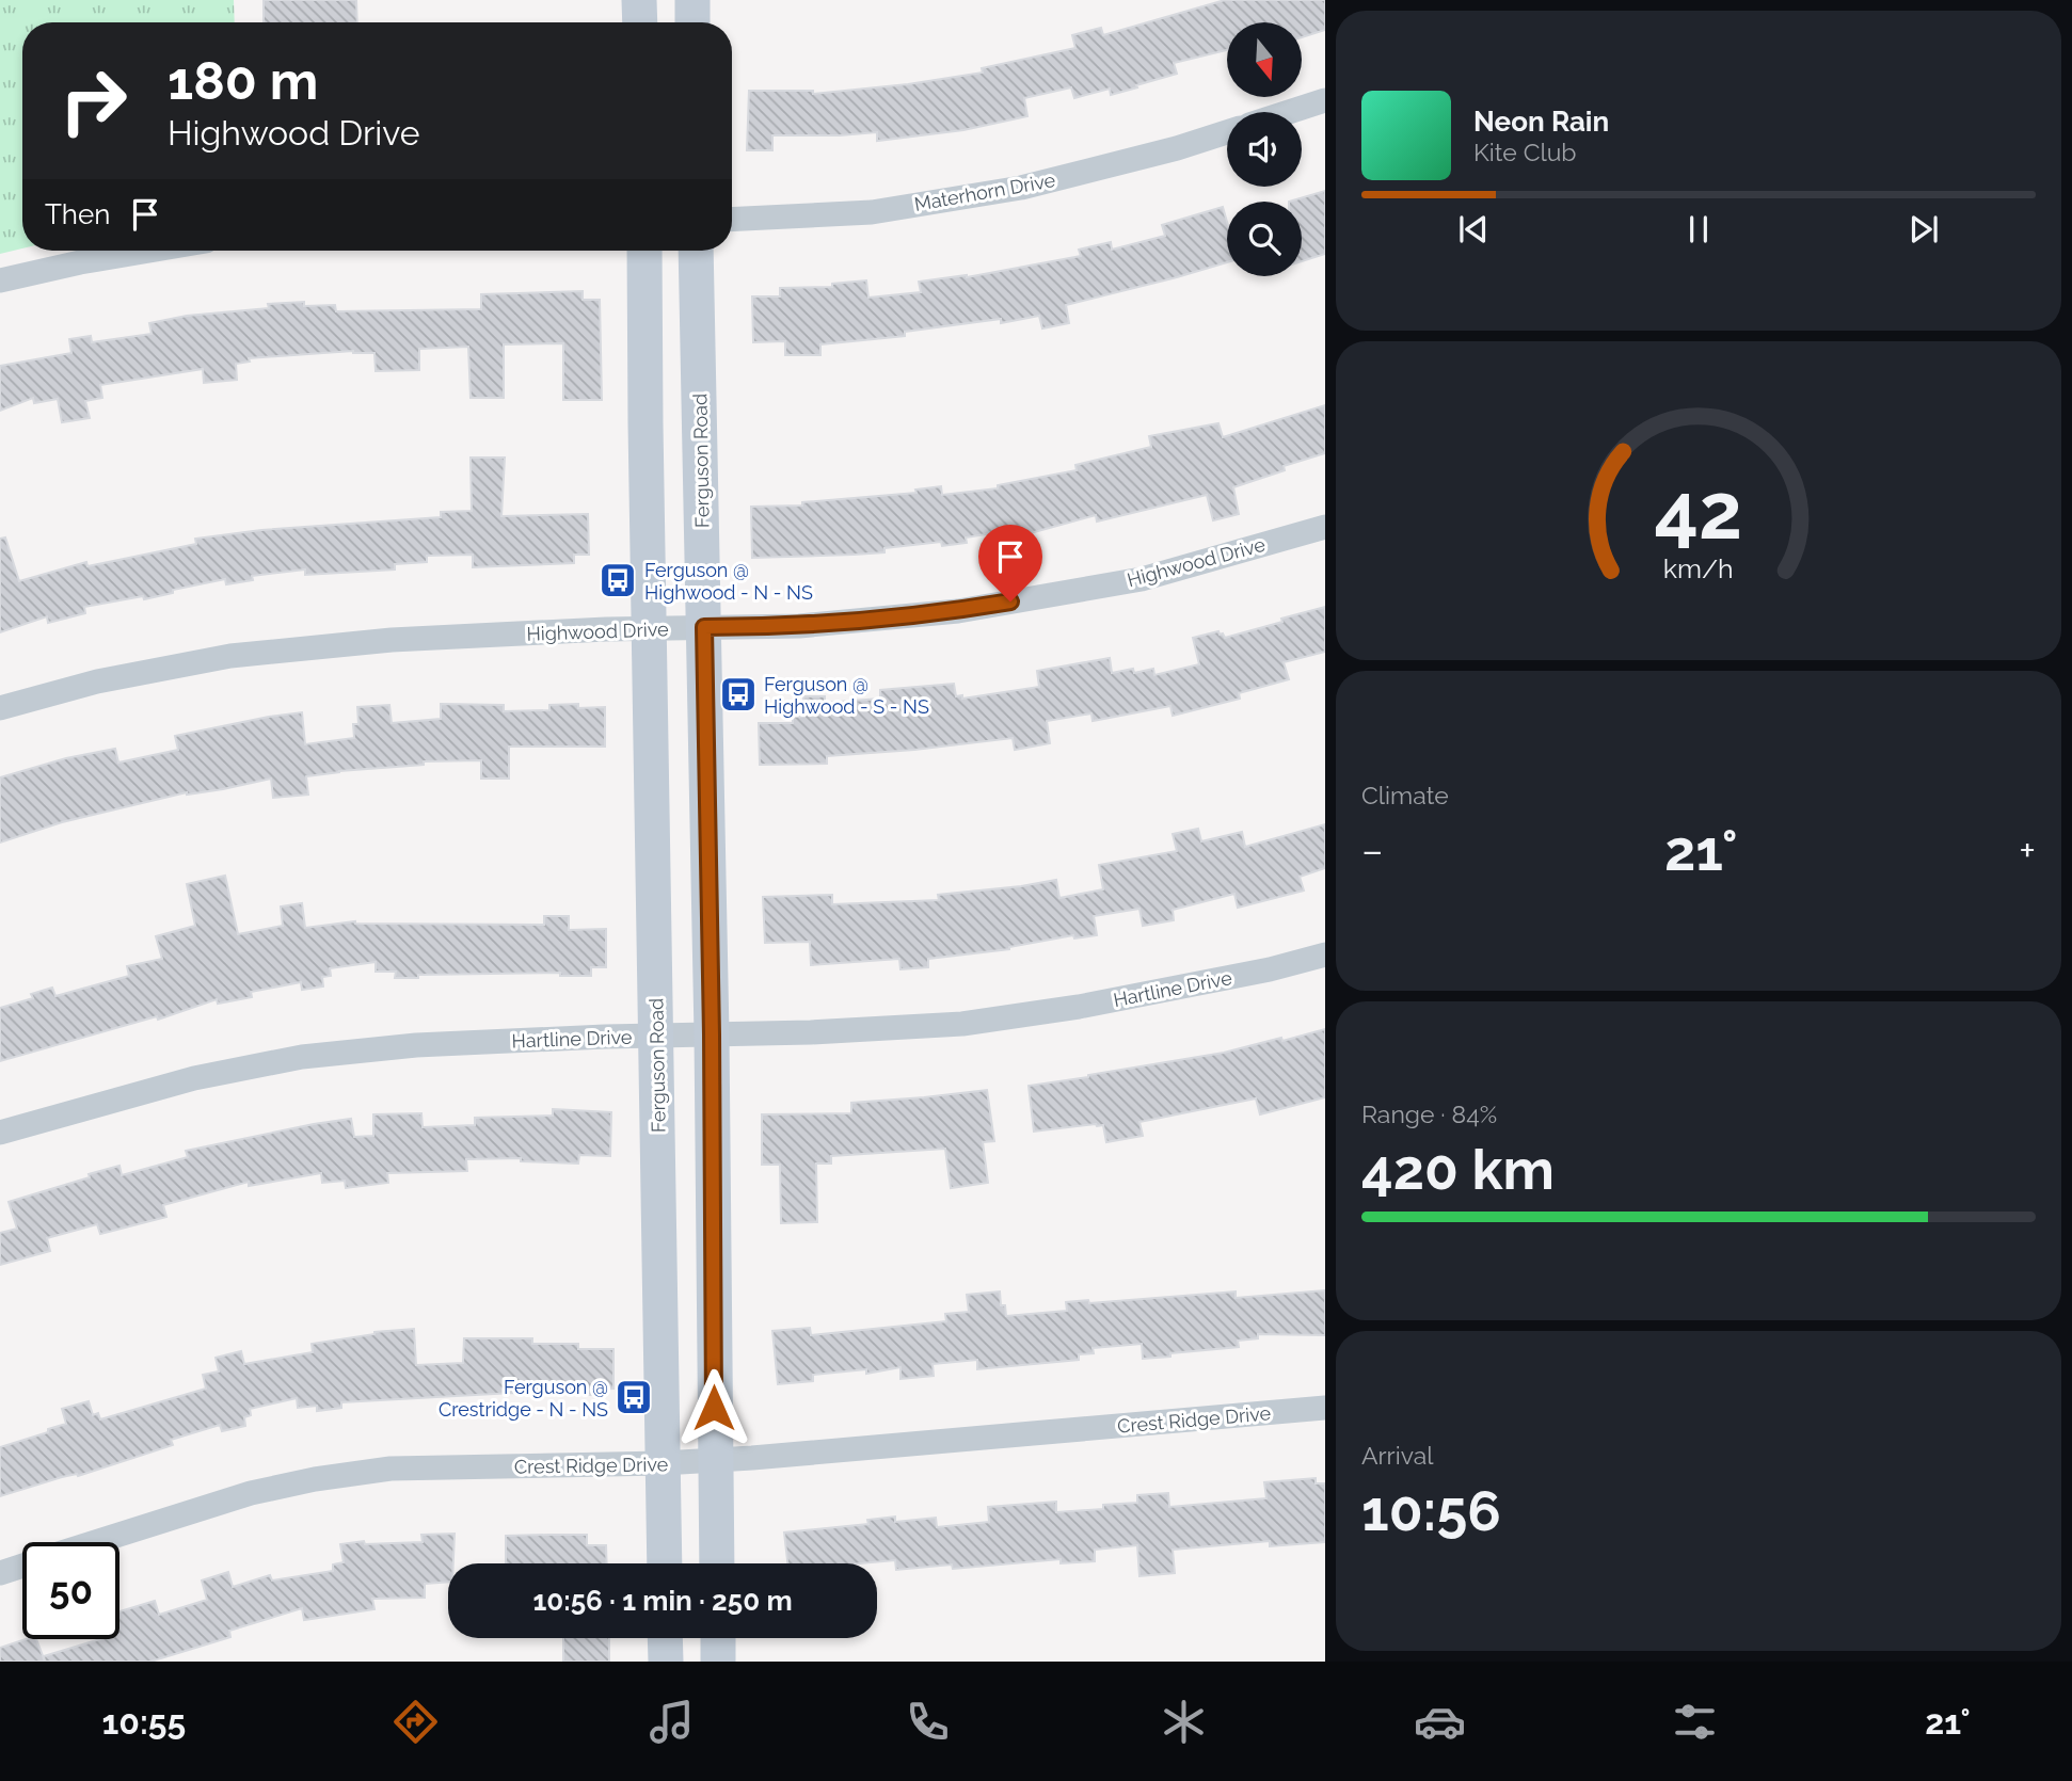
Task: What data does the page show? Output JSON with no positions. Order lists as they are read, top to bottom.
{
  "streets": {
    "main road": ["Ferguson Road"],
    "street": [
      "Materhorn Drive",
      "Highwood Drive",
      "Hartline Drive",
      "Crest Ridge Drive"
    ]
  },
  "crossings": [
    ["Ferguson Road", "Highwood Drive"],
    ["Ferguson Road", "Hartline Drive"],
    ["Ferguson Road", "Crest Ridge Drive"]
  ],
  "places": {
    "bus stop": ["Ferguson @ Highwood - N - NS", "Ferguson @ Highwood - S - NS", "Ferguson @ Crestridge - N - NS"]
  },
  "north": "bottom",
  "page": {
    "turn": ["180 m", "Highwood Drive"],
    "song": ["Neon Rain", "Kite Club"],
    "then": "Then",
    "tile": [
      "Climate",
      ["Range · 84%", "420 km"],
      ["Arrival", "10:56"]
    ],
    "heat": ["−", "21°", "+"],
    "limit": "50",
    "trip": "10:56 · 1 min · 250 m",
    "tabs": ["10:55", "21°"],
    "gauge": ["42", "km/h"]
  }
}
